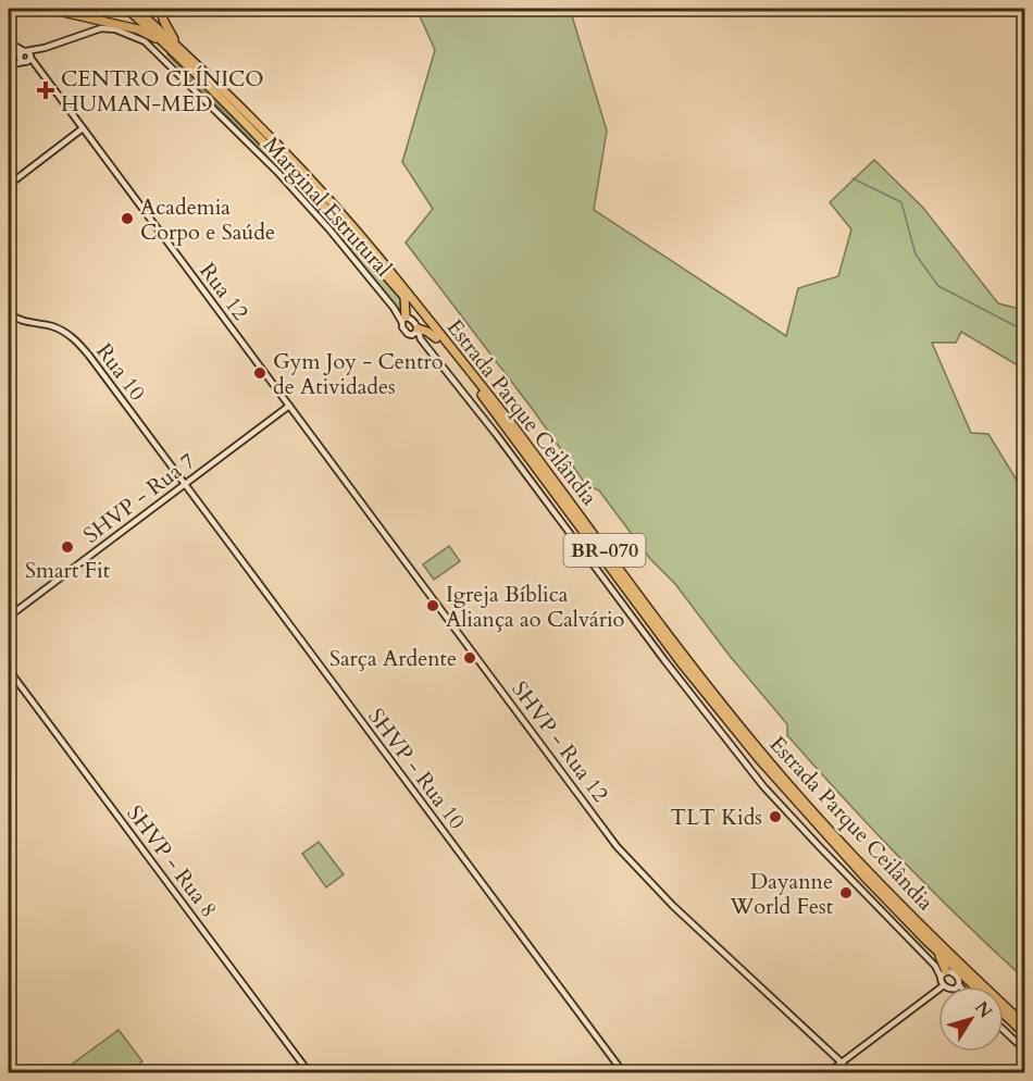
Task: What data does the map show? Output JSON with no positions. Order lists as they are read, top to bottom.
{
  "streets": {
    "highway": ["Estrada Parque Ceilândia", "BR-070"],
    "street": [
      "Marginal Estrutural",
      "Rua 12",
      "Rua 10",
      "SHVP - Rua 7",
      "SHVP - Rua 12",
      "SHVP - Rua 10",
      "SHVP - Rua 8"
    ]
  },
  "crossings": [
    ["Rua 12", "SHVP - Rua 7"],
    ["Rua 12", "SHVP - Rua 12"],
    ["Rua 10", "SHVP - Rua 7"],
    ["Rua 10", "SHVP - Rua 10"],
    ["SHVP - Rua 7", "SHVP - Rua 12"],
    ["SHVP - Rua 7", "SHVP - Rua 10"]
  ],
  "places": {
    "health": ["CENTRO CLÍNICO HUMAN-MED"],
    "other": [
      "Academia Corpo e Saúde",
      "Gym Joy - Centro de Atividades",
      "Smart Fit",
      "Igreja Bíblica Aliança ao Calvário",
      "Sarça Ardente",
      "TLT Kids",
      "Dayanne World Fest"
    ]
  },
  "north": "top right"
}
